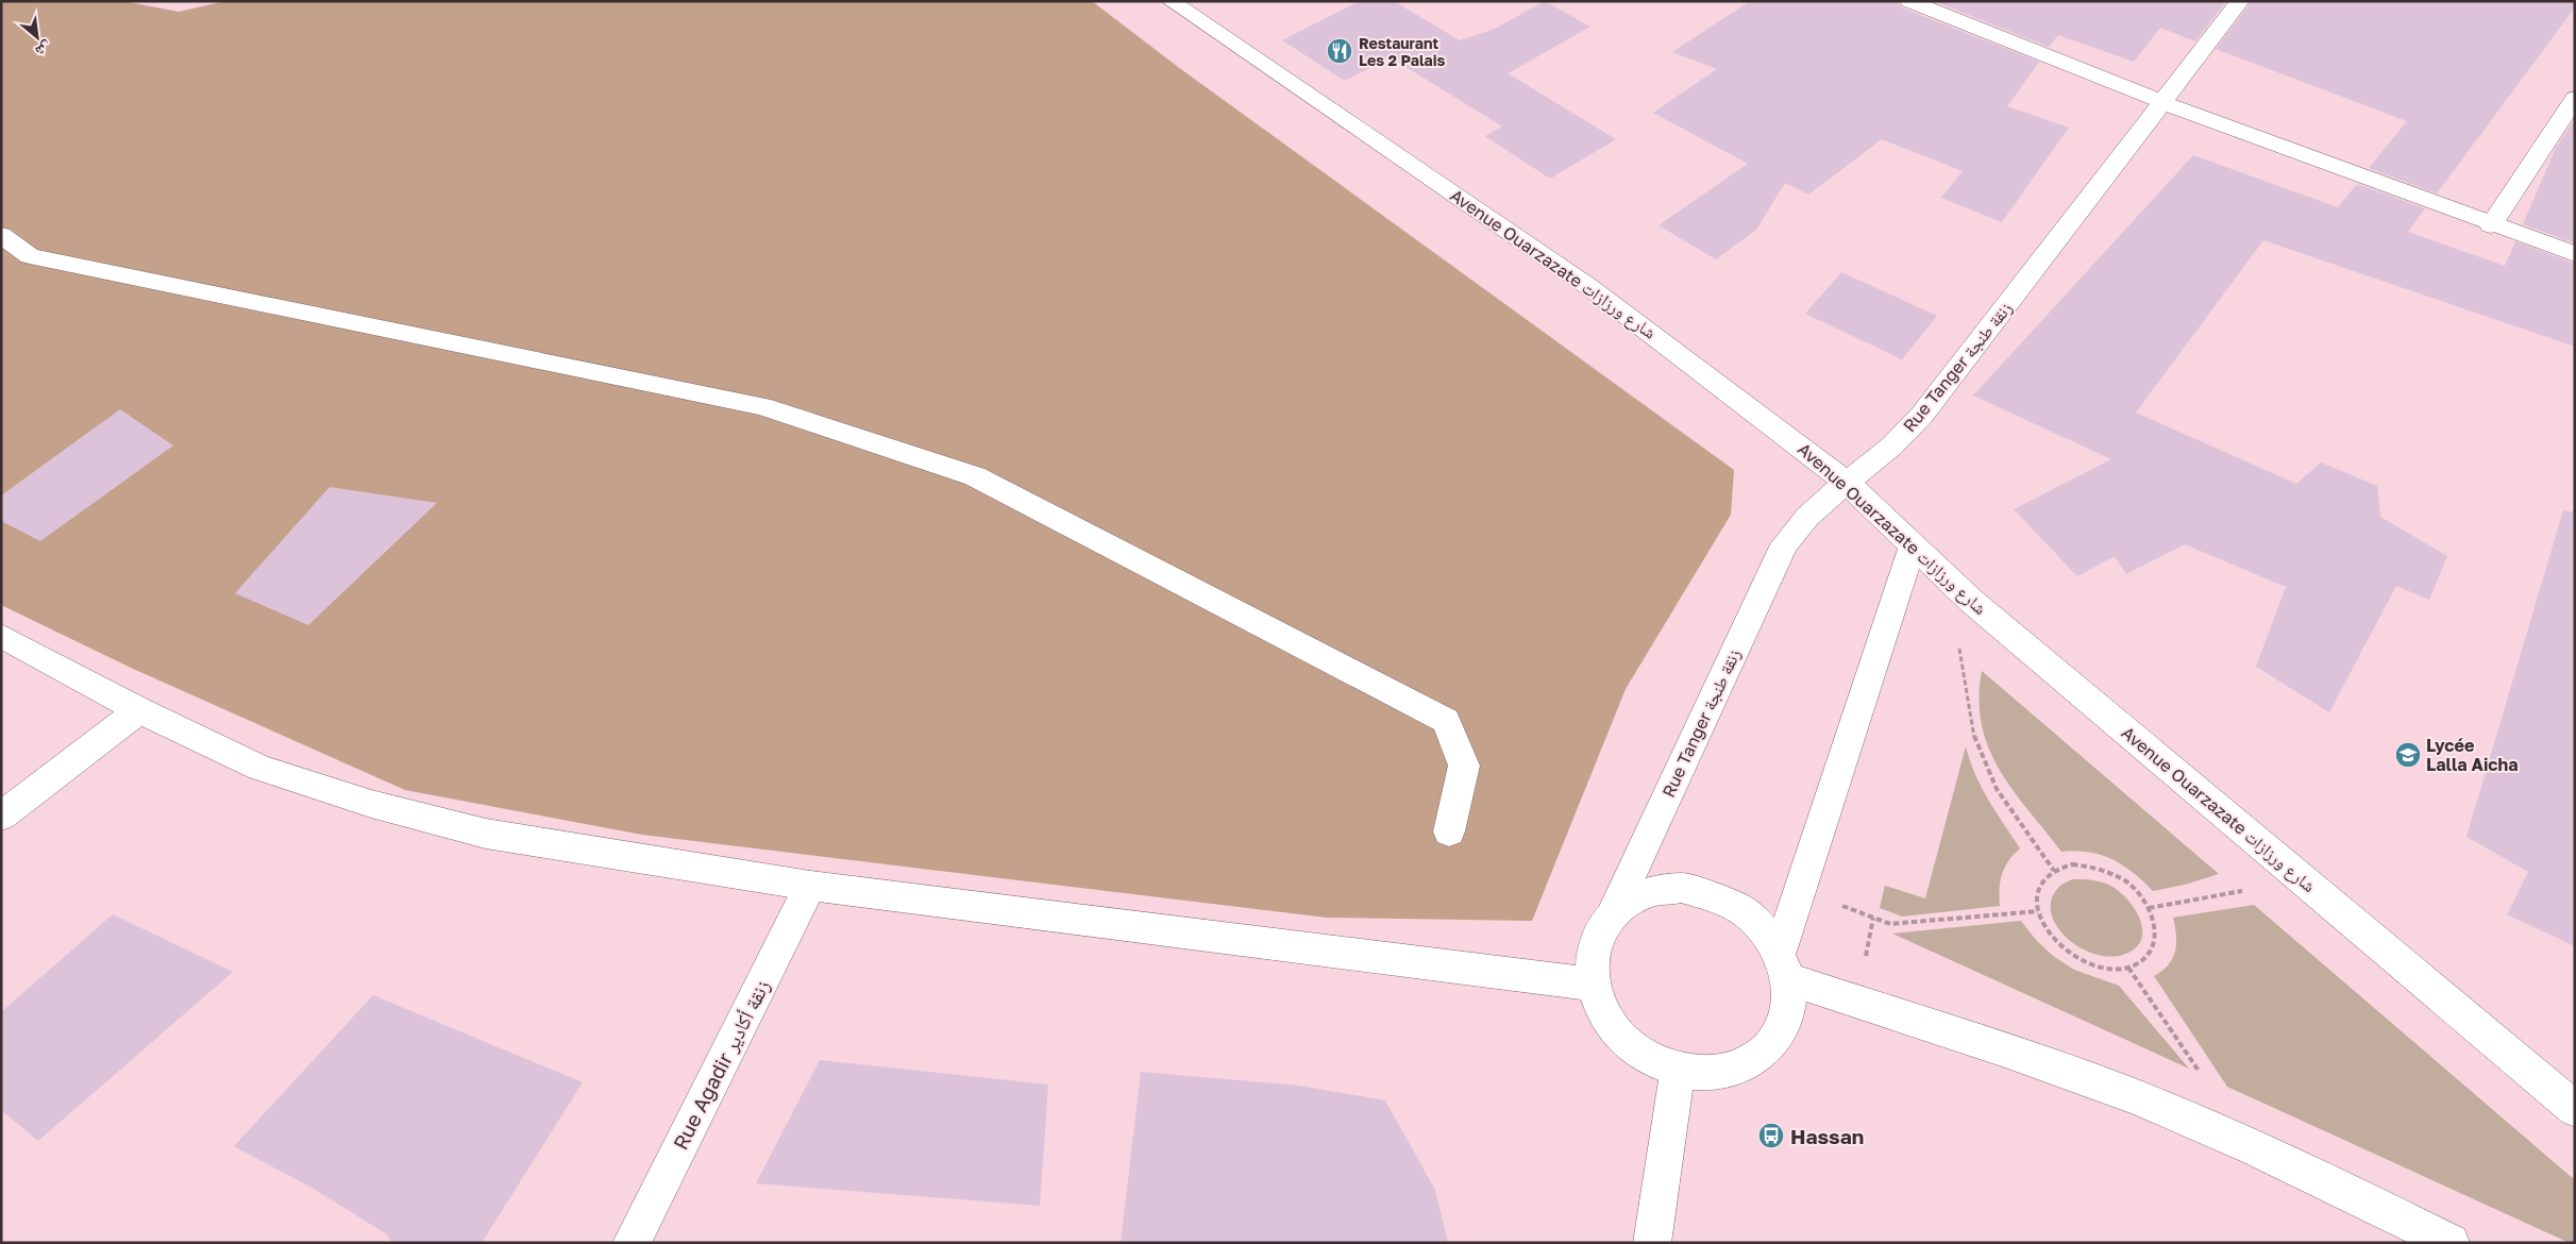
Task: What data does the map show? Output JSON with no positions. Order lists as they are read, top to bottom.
{
  "streets": {
    "street": ["Avenue Ouarzazate شارع ورزازات", "Rue Tanger زنقة طنجة", "Rue Agadir زنقة أكادير"]
  },
  "crossings": [
    ["Avenue Ouarzazate شارع ورزازات", "Rue Tanger زنقة طنجة"]
  ],
  "places": {
    "restaurant": ["Restaurant Les 2 Palais"],
    "school or university": ["Lycée Lalla Aicha"],
    "bus stop": ["Hassan"]
  },
  "north": "bottom right"
}
